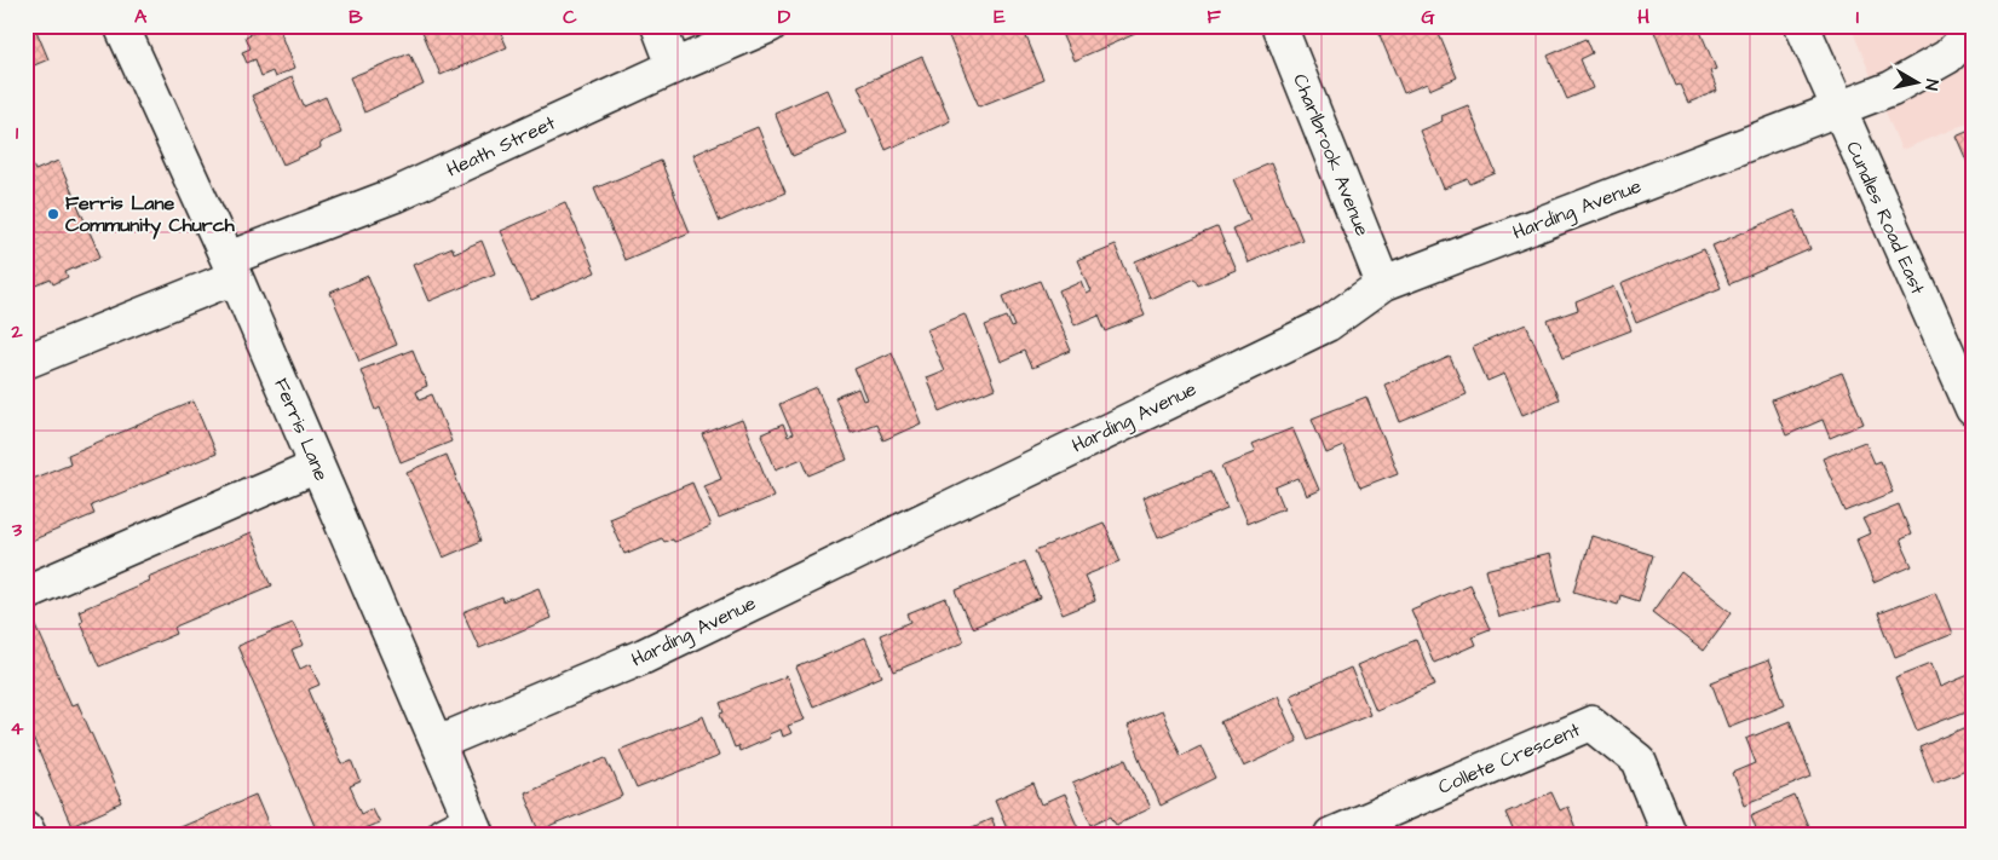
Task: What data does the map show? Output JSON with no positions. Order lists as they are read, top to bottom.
{
  "streets": {
    "street": [
      "Heath Street",
      "Charlbrook Avenue",
      "Harding Avenue",
      "Cundles Road East",
      "Ferris Lane",
      "Collete Crescent"
    ]
  },
  "crossings": [
    ["Heath Street", "Ferris Lane"],
    ["Charlbrook Avenue", "Harding Avenue"],
    ["Harding Avenue", "Cundles Road East"],
    ["Harding Avenue", "Ferris Lane"]
  ],
  "places": ["Ferris Lane Community Church"],
  "north": "right",
  "grid": {
    "columns": [
      "A",
      "B",
      "C",
      "D",
      "E",
      "F",
      "G",
      "H",
      "I"
    ],
    "rows": [
      "1",
      "2",
      "3",
      "4"
    ]
  }
}
